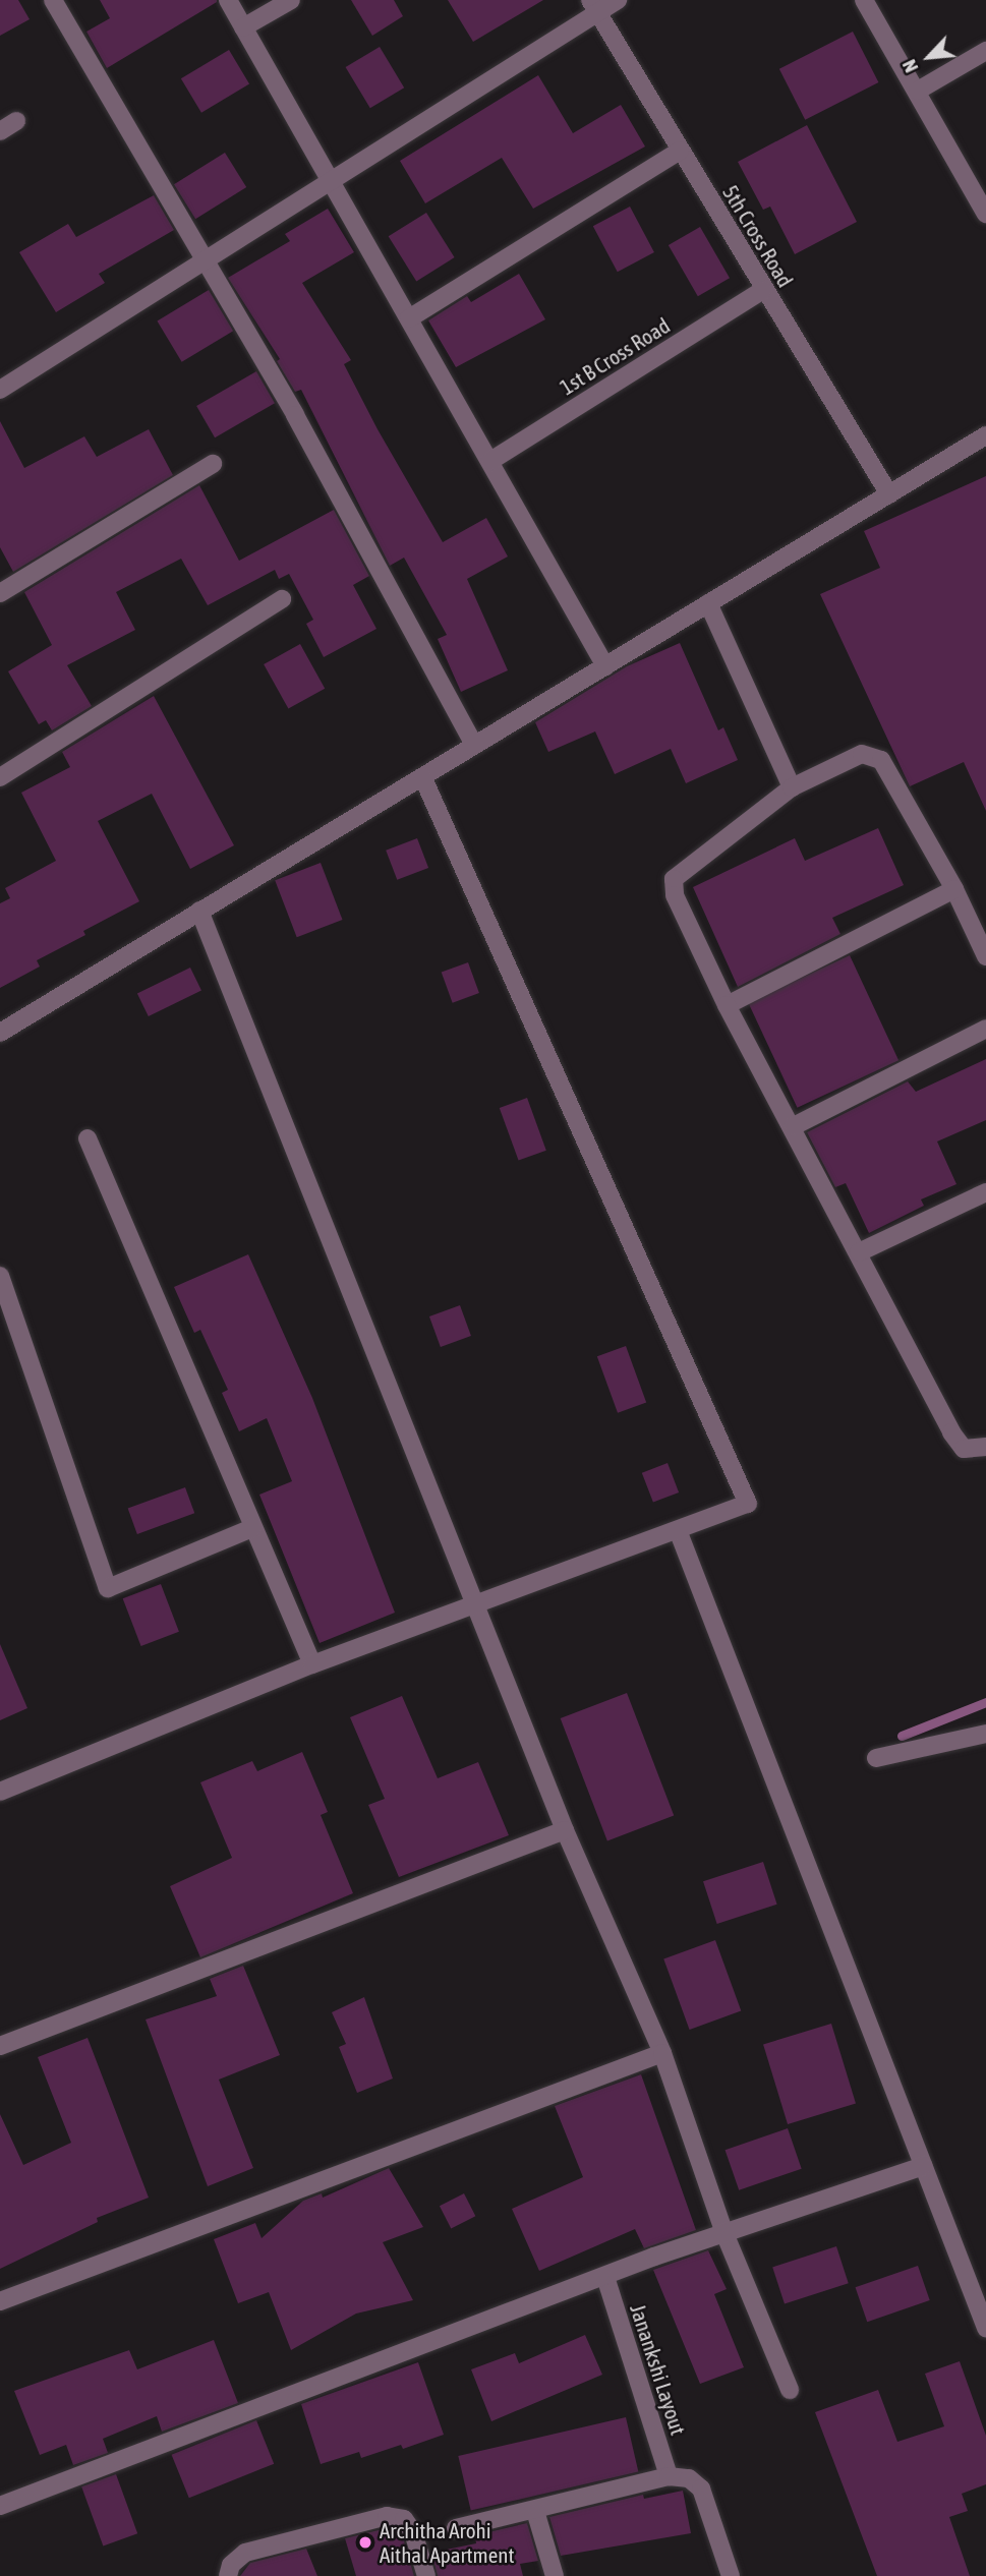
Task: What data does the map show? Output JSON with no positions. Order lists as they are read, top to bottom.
{
  "streets": {
    "street": ["5th Cross Road", "1st B Cross Road", "Janankshi Layout"]
  },
  "crossings": [
    ["5th Cross Road", "1st B Cross Road"]
  ],
  "places": ["Architha Arohi Aithal Apartment"],
  "north": "bottom left"
}
